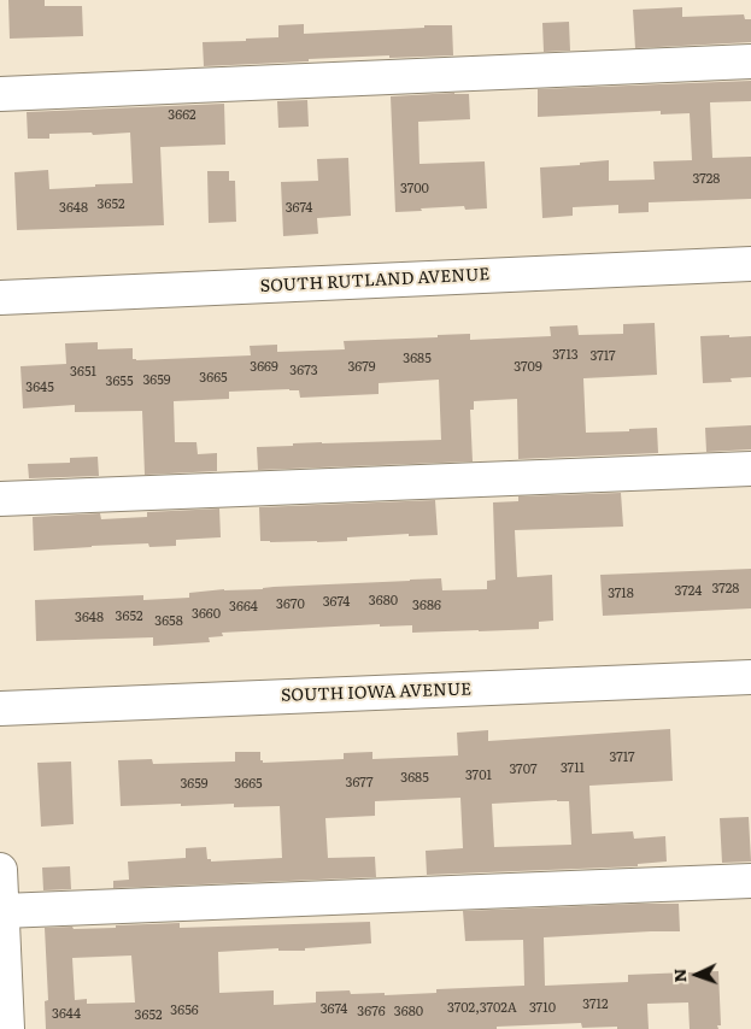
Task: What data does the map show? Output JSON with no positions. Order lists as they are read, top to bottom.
{
  "streets": {
    "street": ["SOUTH RUTLAND AVENUE", "SOUTH IOWA AVENUE"]
  },
  "house_numbers": [
    "3662",
    "3728",
    "3700",
    "3652",
    "3648",
    "3674",
    "3713",
    "3717",
    "3685",
    "3669",
    "3679",
    "3709",
    "3673",
    "3651",
    "3665",
    "3659",
    "3655",
    "3645",
    "3728",
    "3724",
    "3718",
    "3680",
    "3674",
    "3670",
    "3686",
    "3664",
    "3660",
    "3652",
    "3648",
    "3658",
    "3717",
    "3711",
    "3707",
    "3701",
    "3685",
    "3677",
    "3659",
    "3665",
    "3712",
    "3702,3702A",
    "3710",
    "3674",
    "3656",
    "3676",
    "3680",
    "3644",
    "3652"
  ],
  "north": "left"
}
